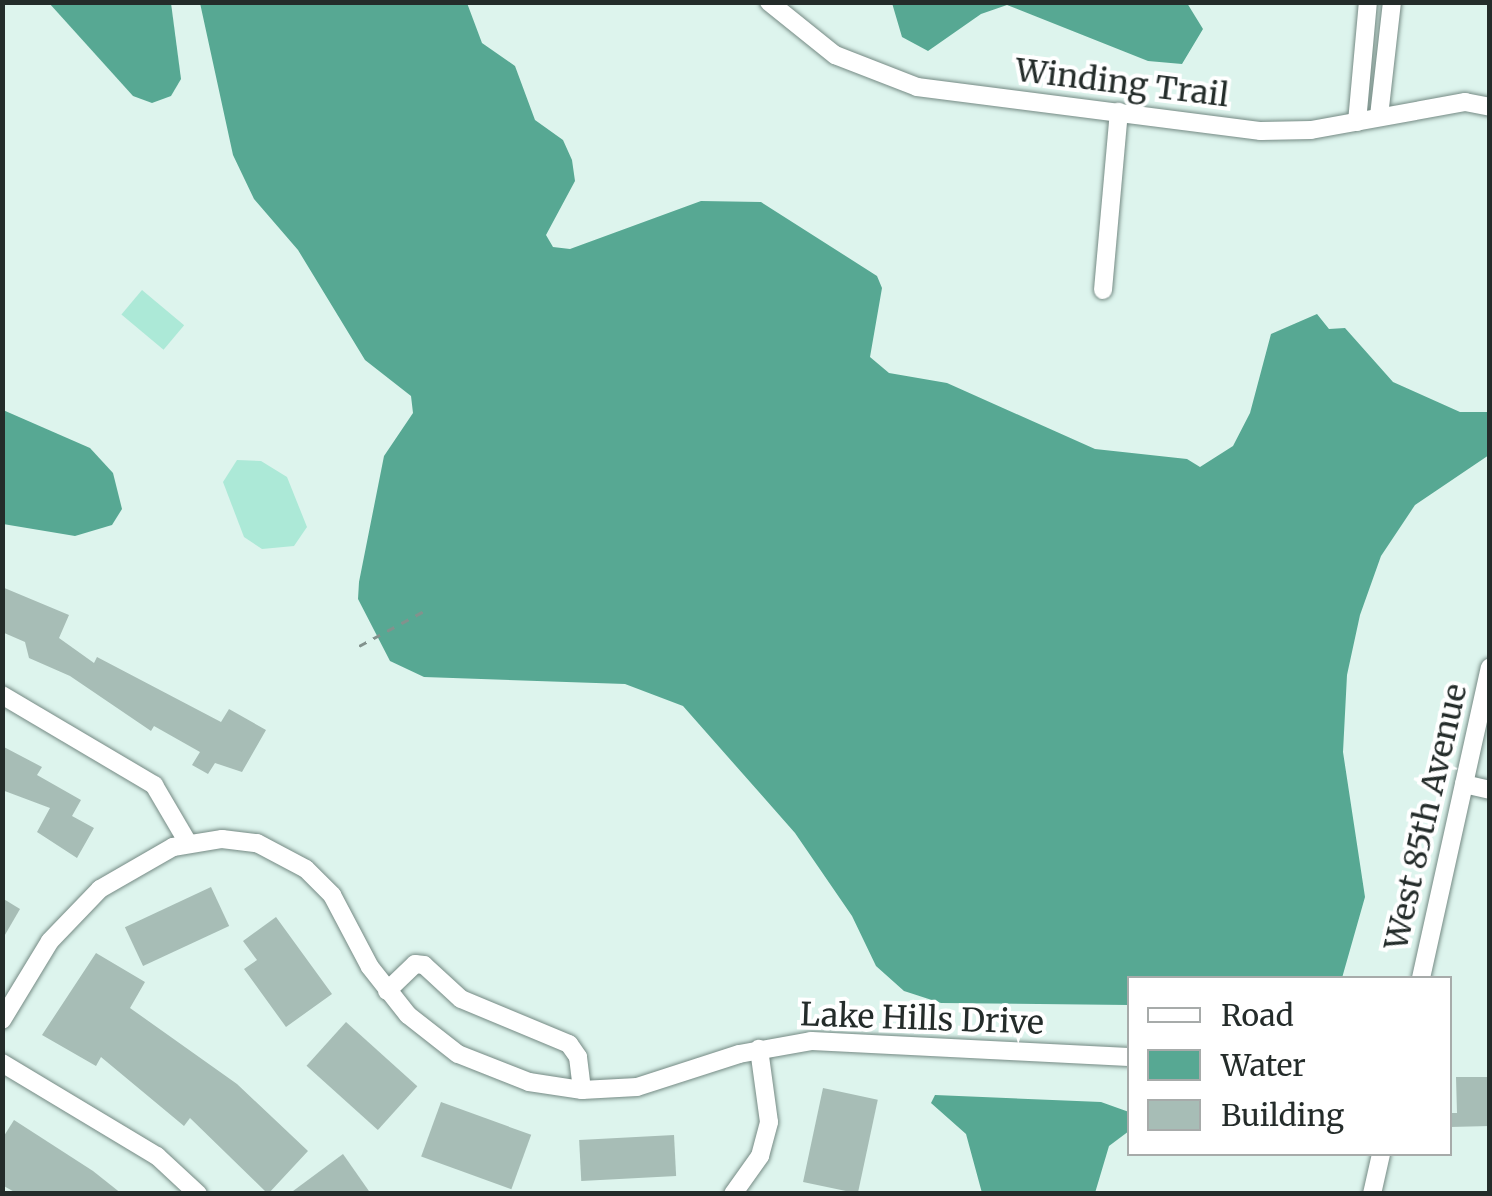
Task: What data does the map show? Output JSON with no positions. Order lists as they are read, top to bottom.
{
  "streets": {
    "street": ["Winding Trail", "West 85th Avenue", "Lake Hills Drive"]
  },
  "legend": ["Road", "Water", "Building"]
}
